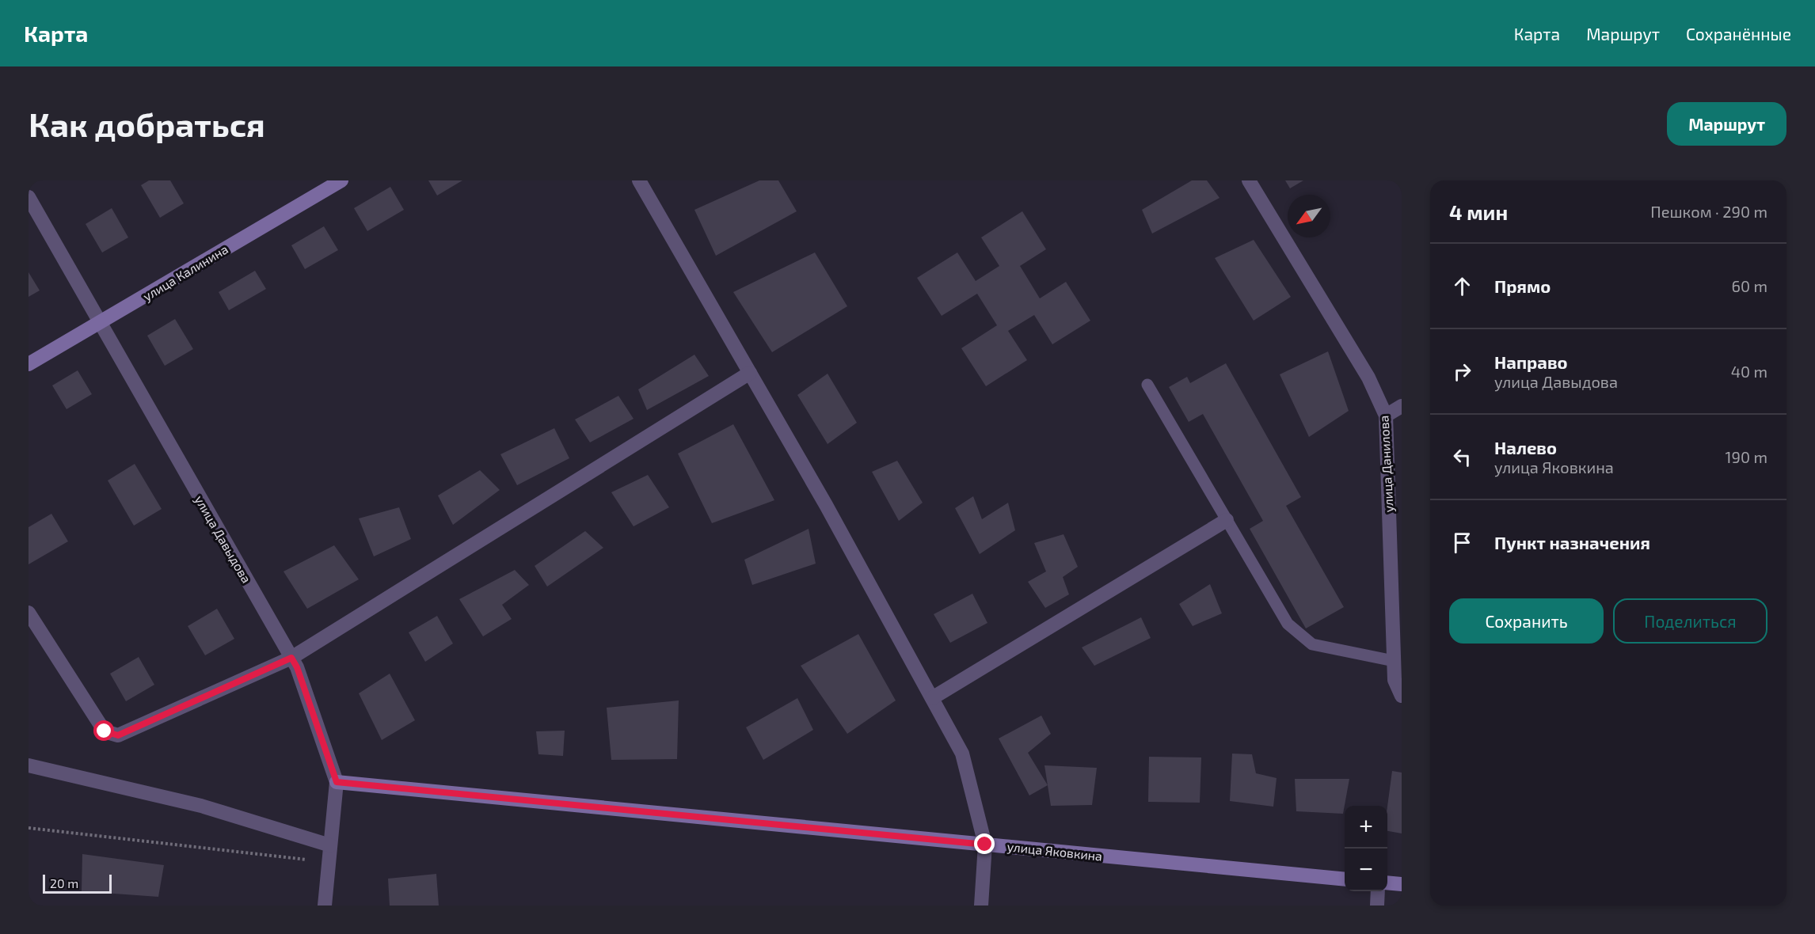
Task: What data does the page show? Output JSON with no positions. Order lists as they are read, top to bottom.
{
  "streets": {
    "street": [
      "улица Калинина",
      "улица Данилова",
      "улица Давыдова",
      "улица Яковкина"
    ]
  },
  "crossings": [
    ["улица Калинина", "улица Давыдова"],
    ["улица Давыдова", "улица Яковкина"]
  ],
  "scale_bar": "20 m",
  "north": "bottom left",
  "page": {
    "header": "Карта",
    "nav": ["Карта", "Маршрут", "Сохранённые"],
    "buttons": [
      "Маршрут",
      ["Сохранить", "Поделиться"]
    ],
    "title": "Как добраться",
    "heading": ["4 мин", "Пешком · 290 m"],
    "list": [
      ["Прямо", "60 m"],
      ["Направо", "улица Давыдова", "40 m"],
      ["Налево", "улица Яковкина", "190 m"],
      "Пункт назначения"
    ],
    "map_buttons": ["+", "−"],
    "scale": "20 m"
  }
}
